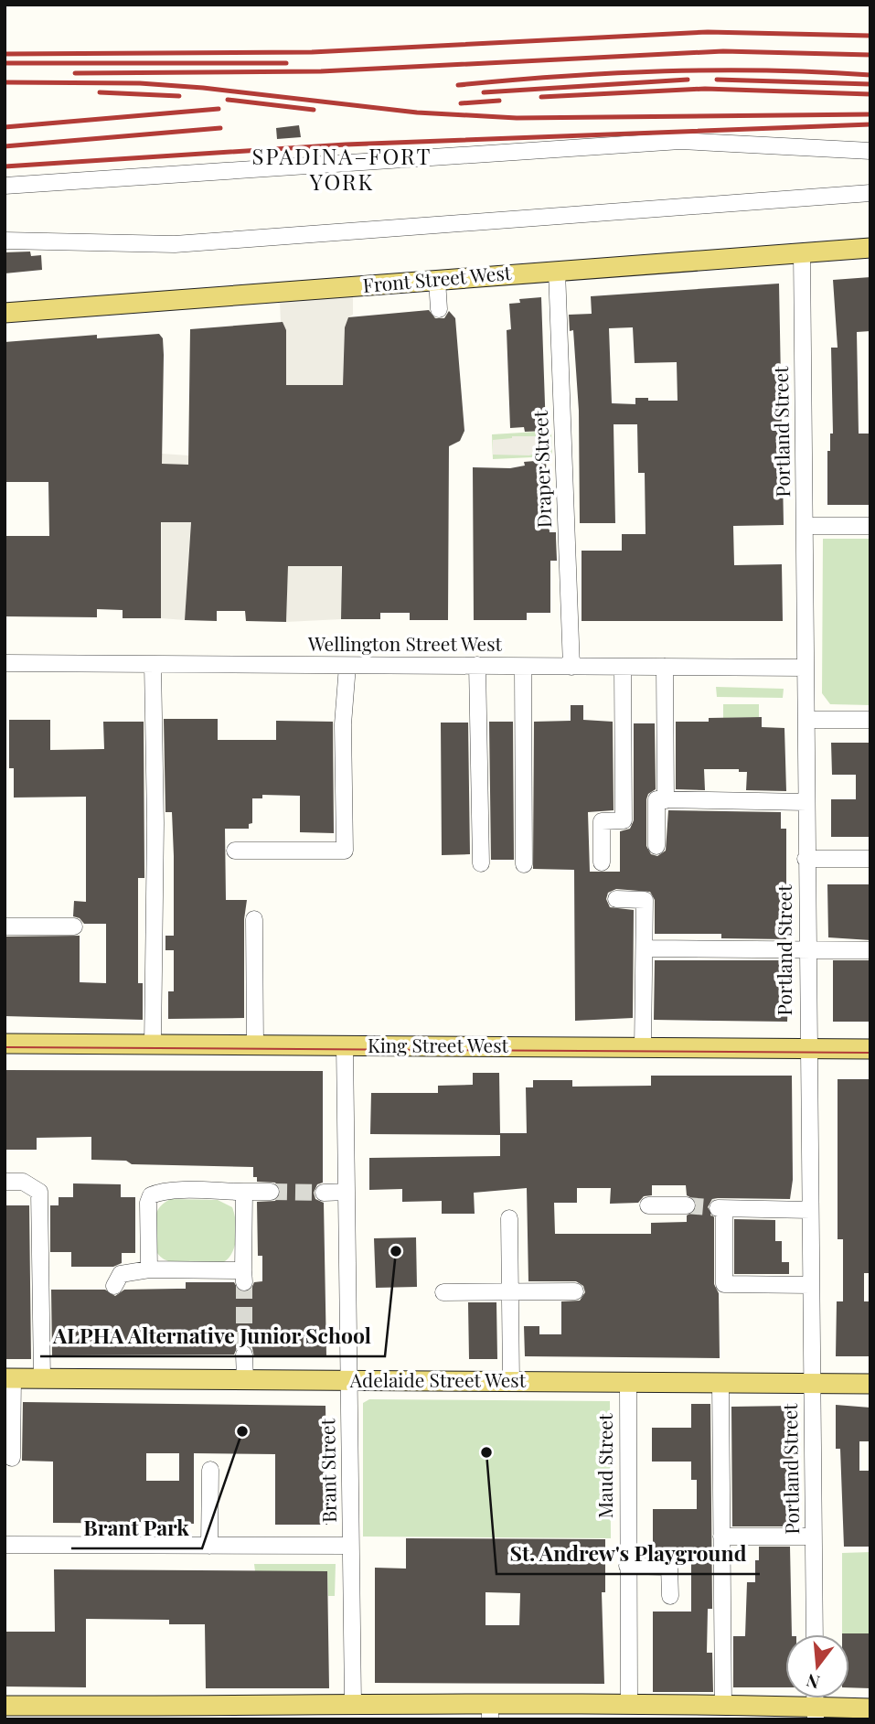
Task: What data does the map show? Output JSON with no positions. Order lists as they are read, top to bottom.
{
  "streets": {
    "main road": ["Front Street West", "King Street West", "Adelaide Street West"],
    "street": [
      "Portland Street",
      "Draper Street",
      "Wellington Street West",
      "Maud Street",
      "Brant Street"
    ]
  },
  "crossings": [
    ["Front Street West", "Portland Street"],
    ["Front Street West", "Draper Street"],
    ["Portland Street", "Wellington Street West"],
    ["Portland Street", "King Street West"],
    ["Portland Street", "Adelaide Street West"],
    ["Draper Street", "Wellington Street West"],
    ["King Street West", "Brant Street"],
    ["Adelaide Street West", "Maud Street"],
    ["Adelaide Street West", "Brant Street"]
  ],
  "districts": ["SPADINA–FORT YORK"],
  "places": ["ALPHA Alternative Junior School", "Brant Park", "St. Andrew's Playground"],
  "north": "bottom"
}
